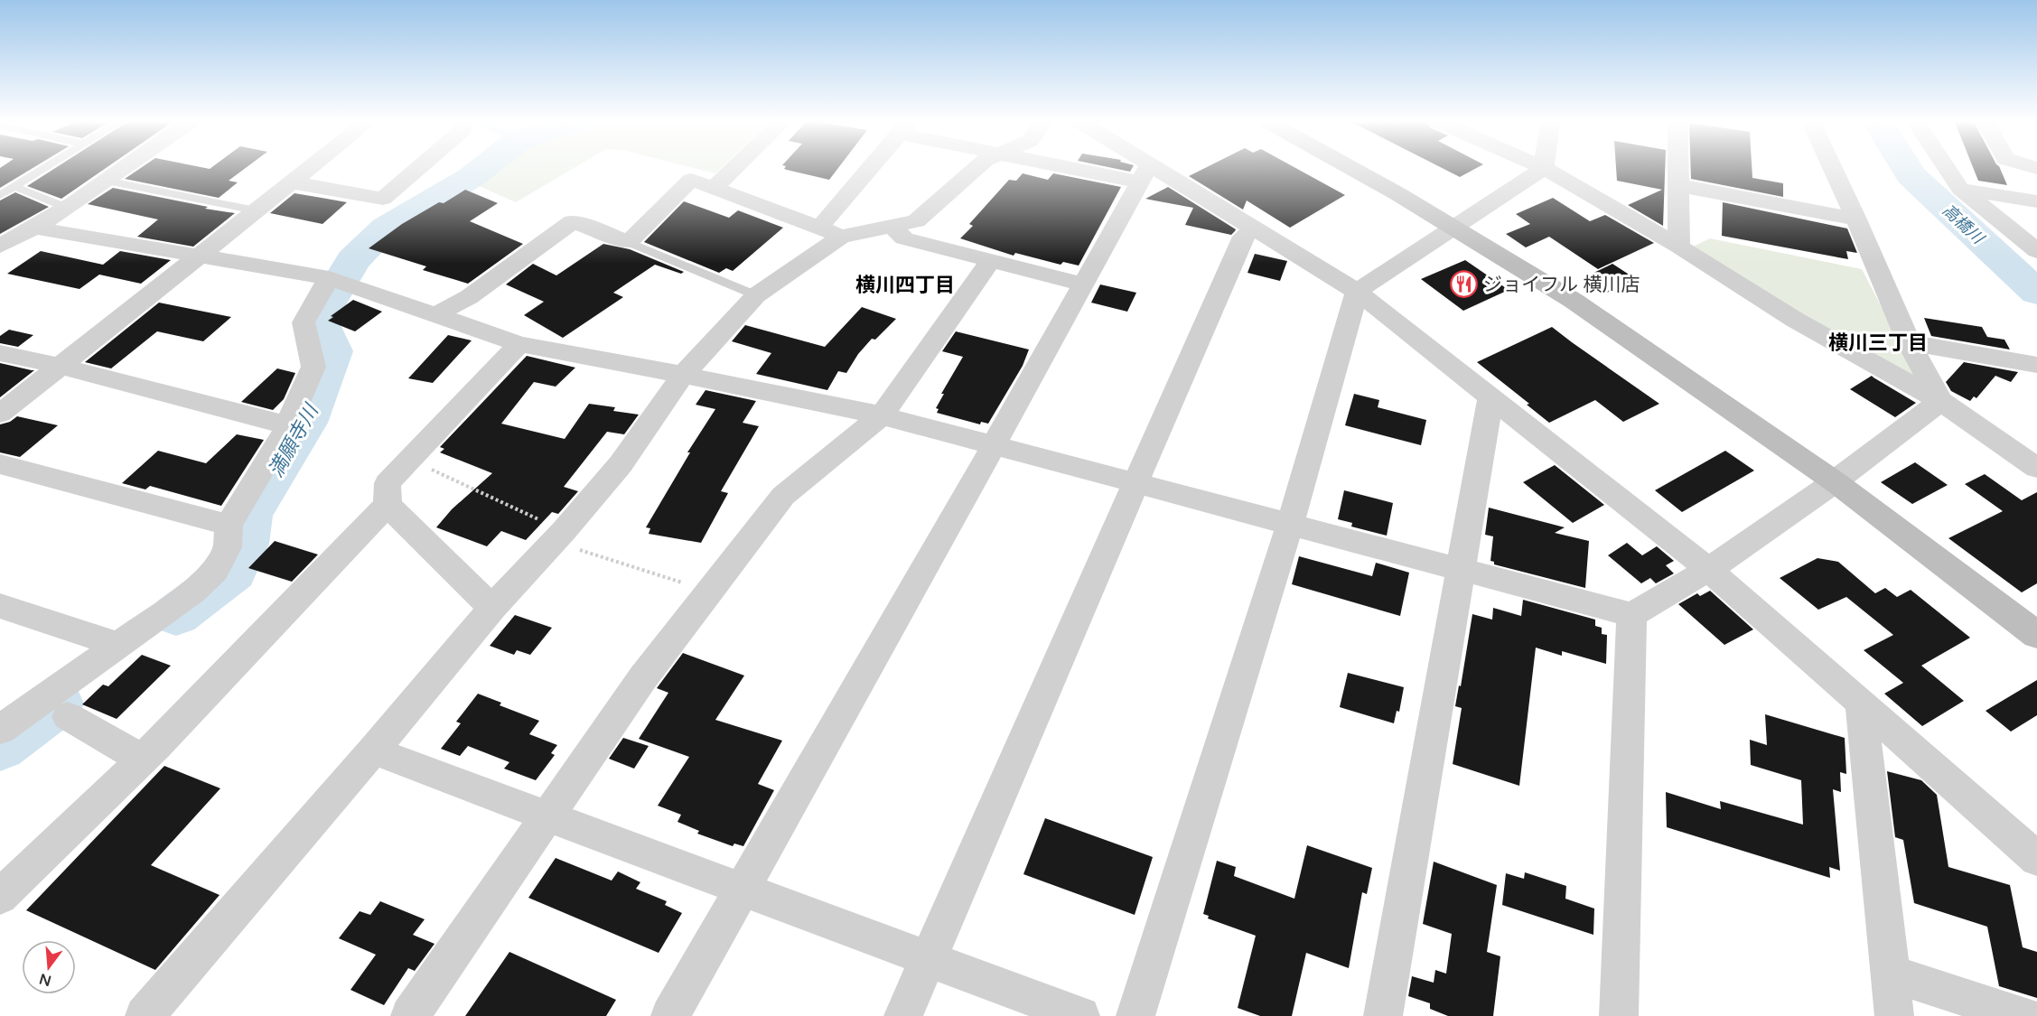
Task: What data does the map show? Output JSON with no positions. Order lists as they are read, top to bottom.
{
  "districts": ["横川四丁目", "横川三丁目"],
  "water": ["高橋川", "満願寺川"],
  "places": {
    "restaurant": ["ジョイフル 横川店"]
  },
  "north": "bottom"
}
